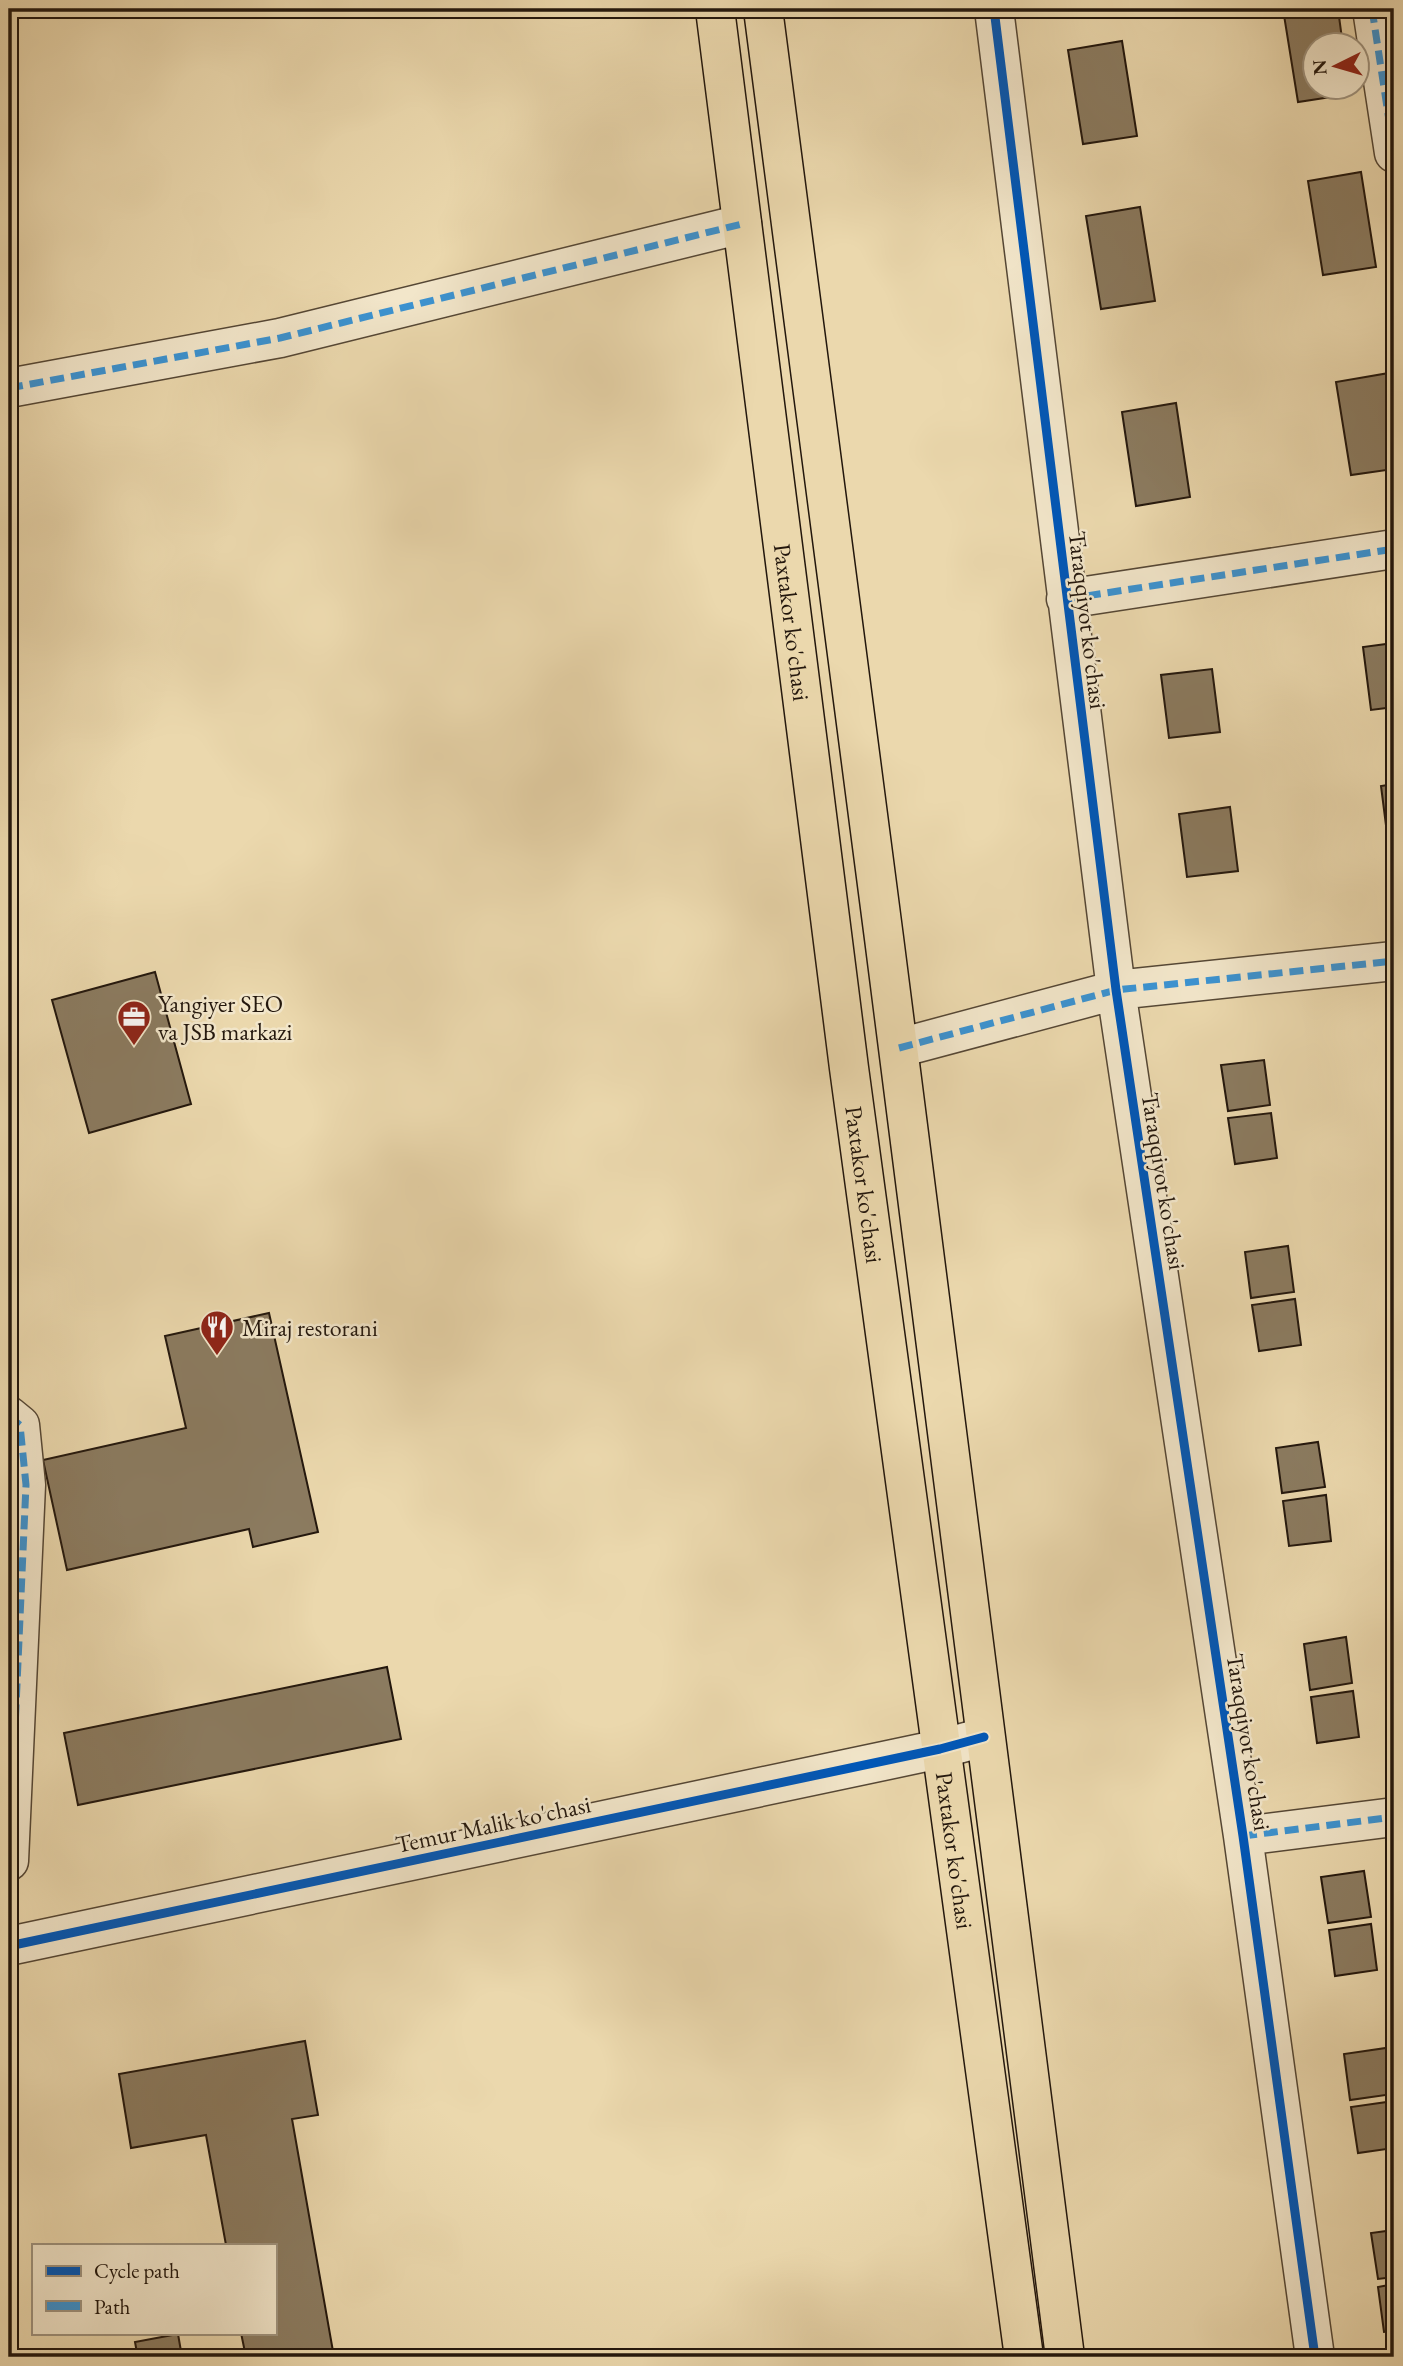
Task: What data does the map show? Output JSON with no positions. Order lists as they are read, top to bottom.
{
  "streets": {
    "main road": ["Paxtakor ko'chasi"],
    "street": ["Taraqqiyot ko'chasi", "Temur Malik ko'chasi"]
  },
  "crossings": [
    ["Paxtakor ko'chasi", "Temur Malik ko'chasi"]
  ],
  "places": {
    "office": ["Yangiyer SEO va JSB markazi"],
    "restaurant": ["Miraj restorani"]
  },
  "legend": ["Cycle path", "Path"],
  "north": "left"
}
